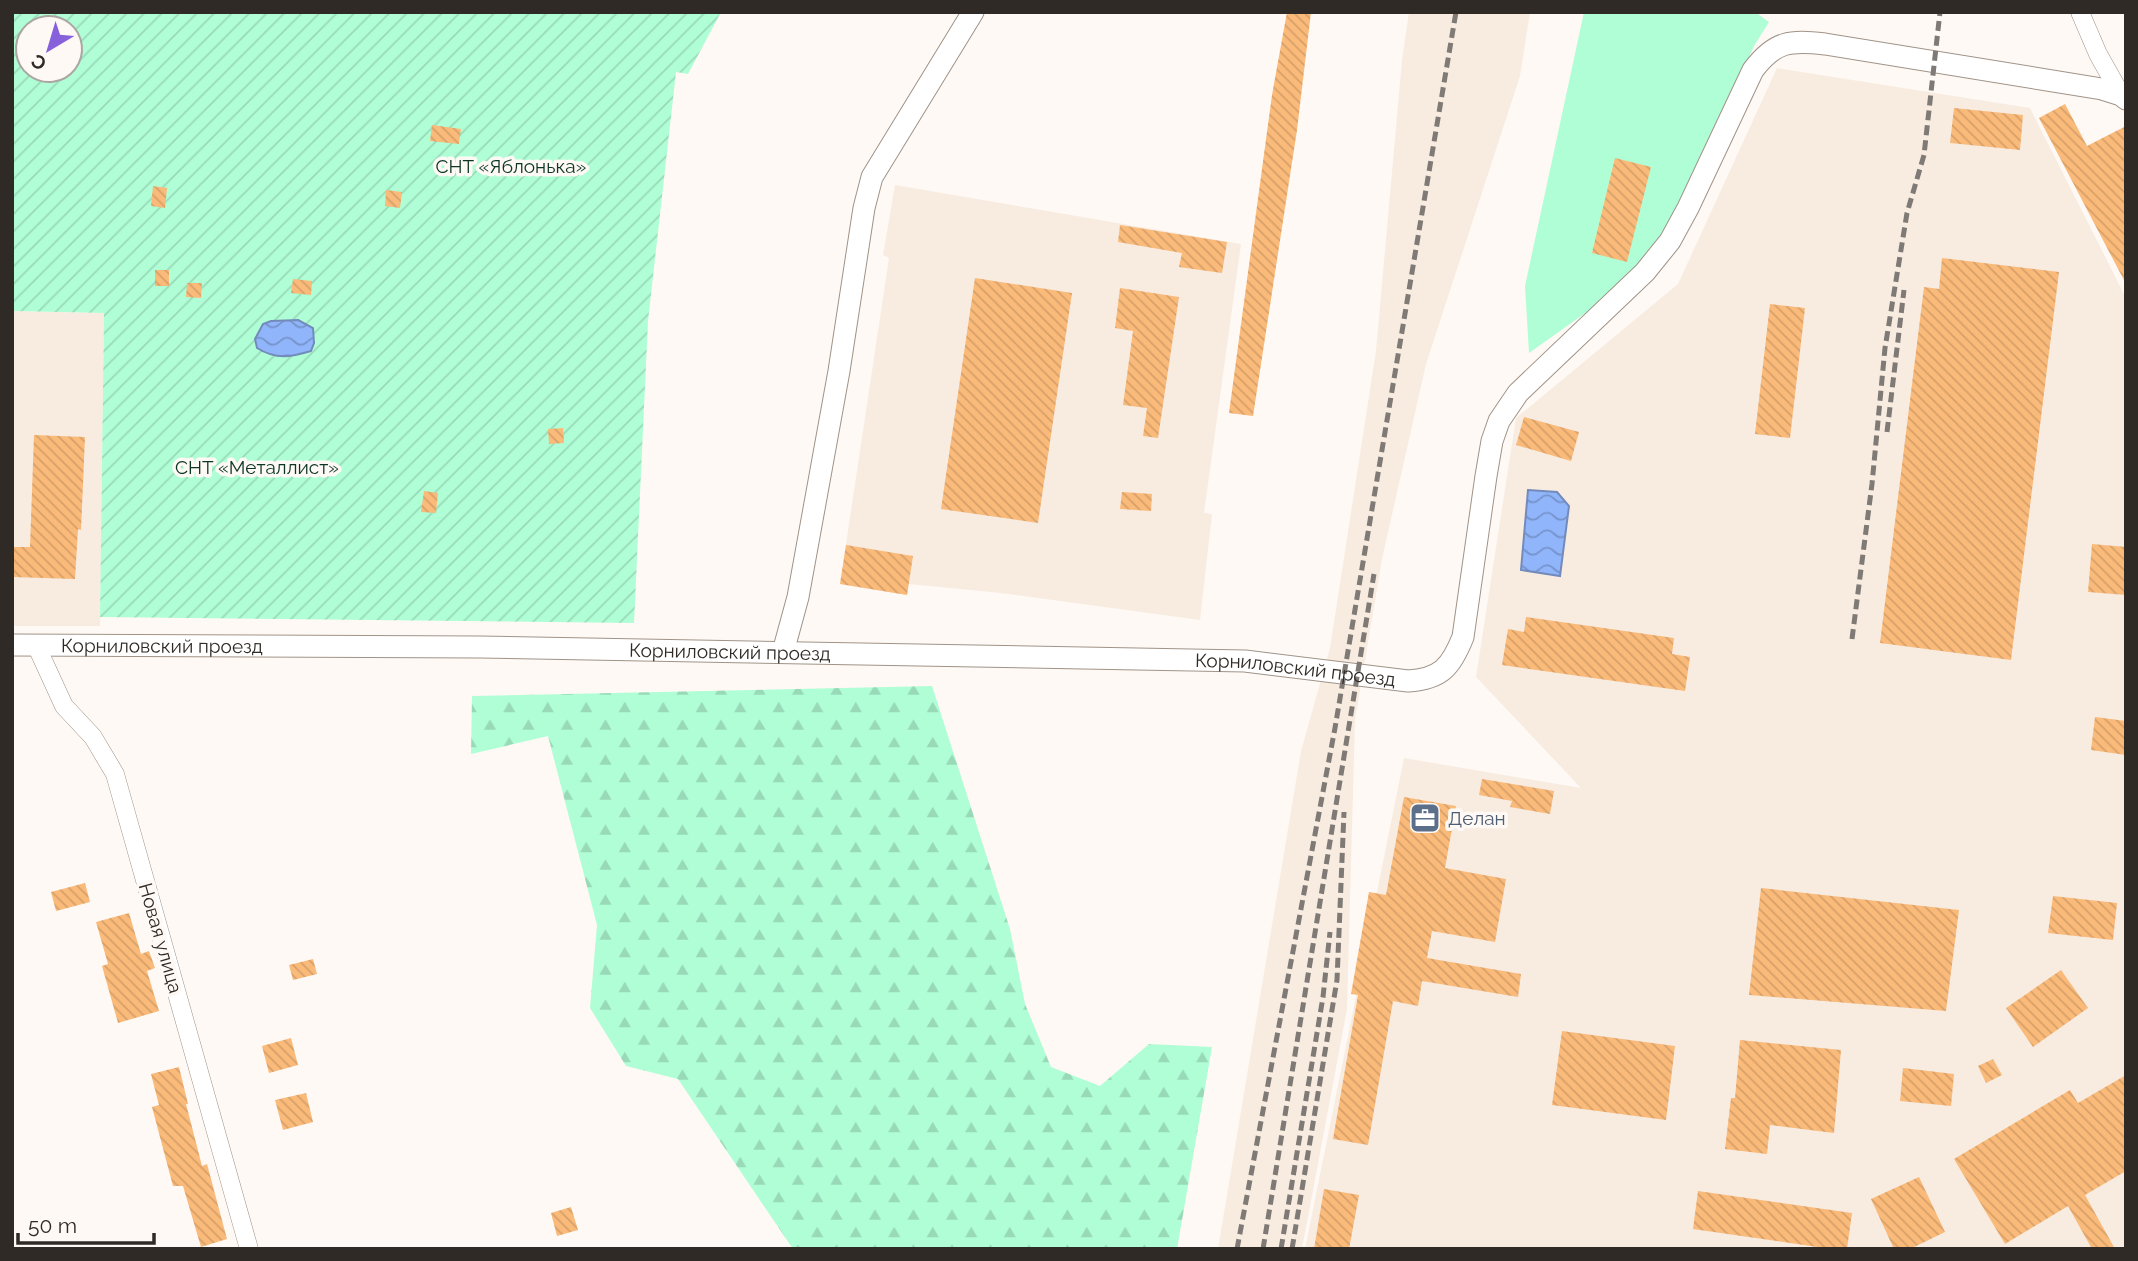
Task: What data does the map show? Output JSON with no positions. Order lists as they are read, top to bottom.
{
  "streets": {
    "street": ["Корниловский проезд", "Новая улица"]
  },
  "crossings": [
    ["Корниловский проезд", "Новая улица"]
  ],
  "parks": ["СНТ «Яблонька»", "СНТ «Металлист»"],
  "places": {
    "office": ["Делан"]
  },
  "scale_bar": "50 m",
  "north": "bottom left"
}
